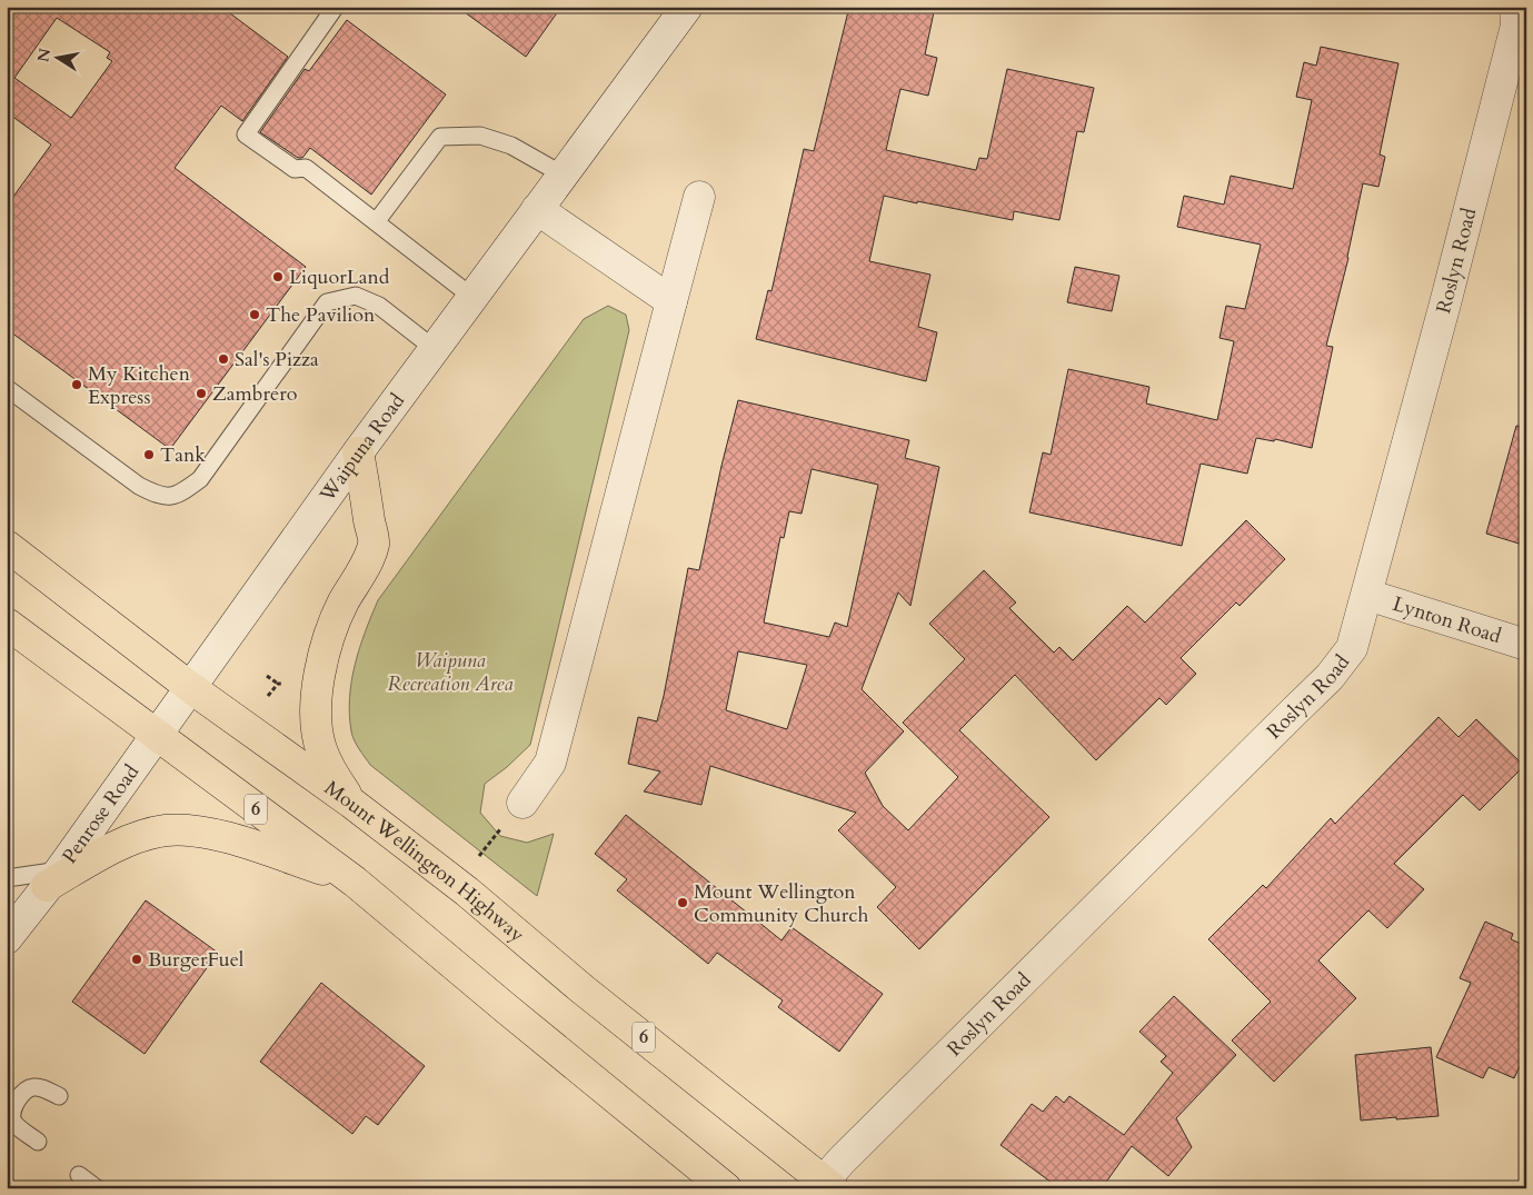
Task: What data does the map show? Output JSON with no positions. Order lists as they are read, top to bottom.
{
  "streets": {
    "main road": ["6", "Mount Wellington Highway"],
    "street": [
      "Roslyn Road",
      "Waipuna Road",
      "Lynton Road",
      "Penrose Road"
    ]
  },
  "crossings": [
    ["Roslyn Road", "Lynton Road"],
    ["Roslyn Road", "Mount Wellington Highway"],
    ["Waipuna Road", "Penrose Road"],
    ["Waipuna Road", "Mount Wellington Highway"],
    ["6", "Penrose Road"],
    ["Penrose Road", "Mount Wellington Highway"]
  ],
  "parks": ["Waipuna Recreation Area"],
  "places": [
    "LiquorLand",
    "The Pavilion",
    "Sal's Pizza",
    "My Kitchen Express",
    "Zambrero",
    "Tank",
    "Mount Wellington Community Church",
    "BurgerFuel"
  ],
  "north": "left"
}
